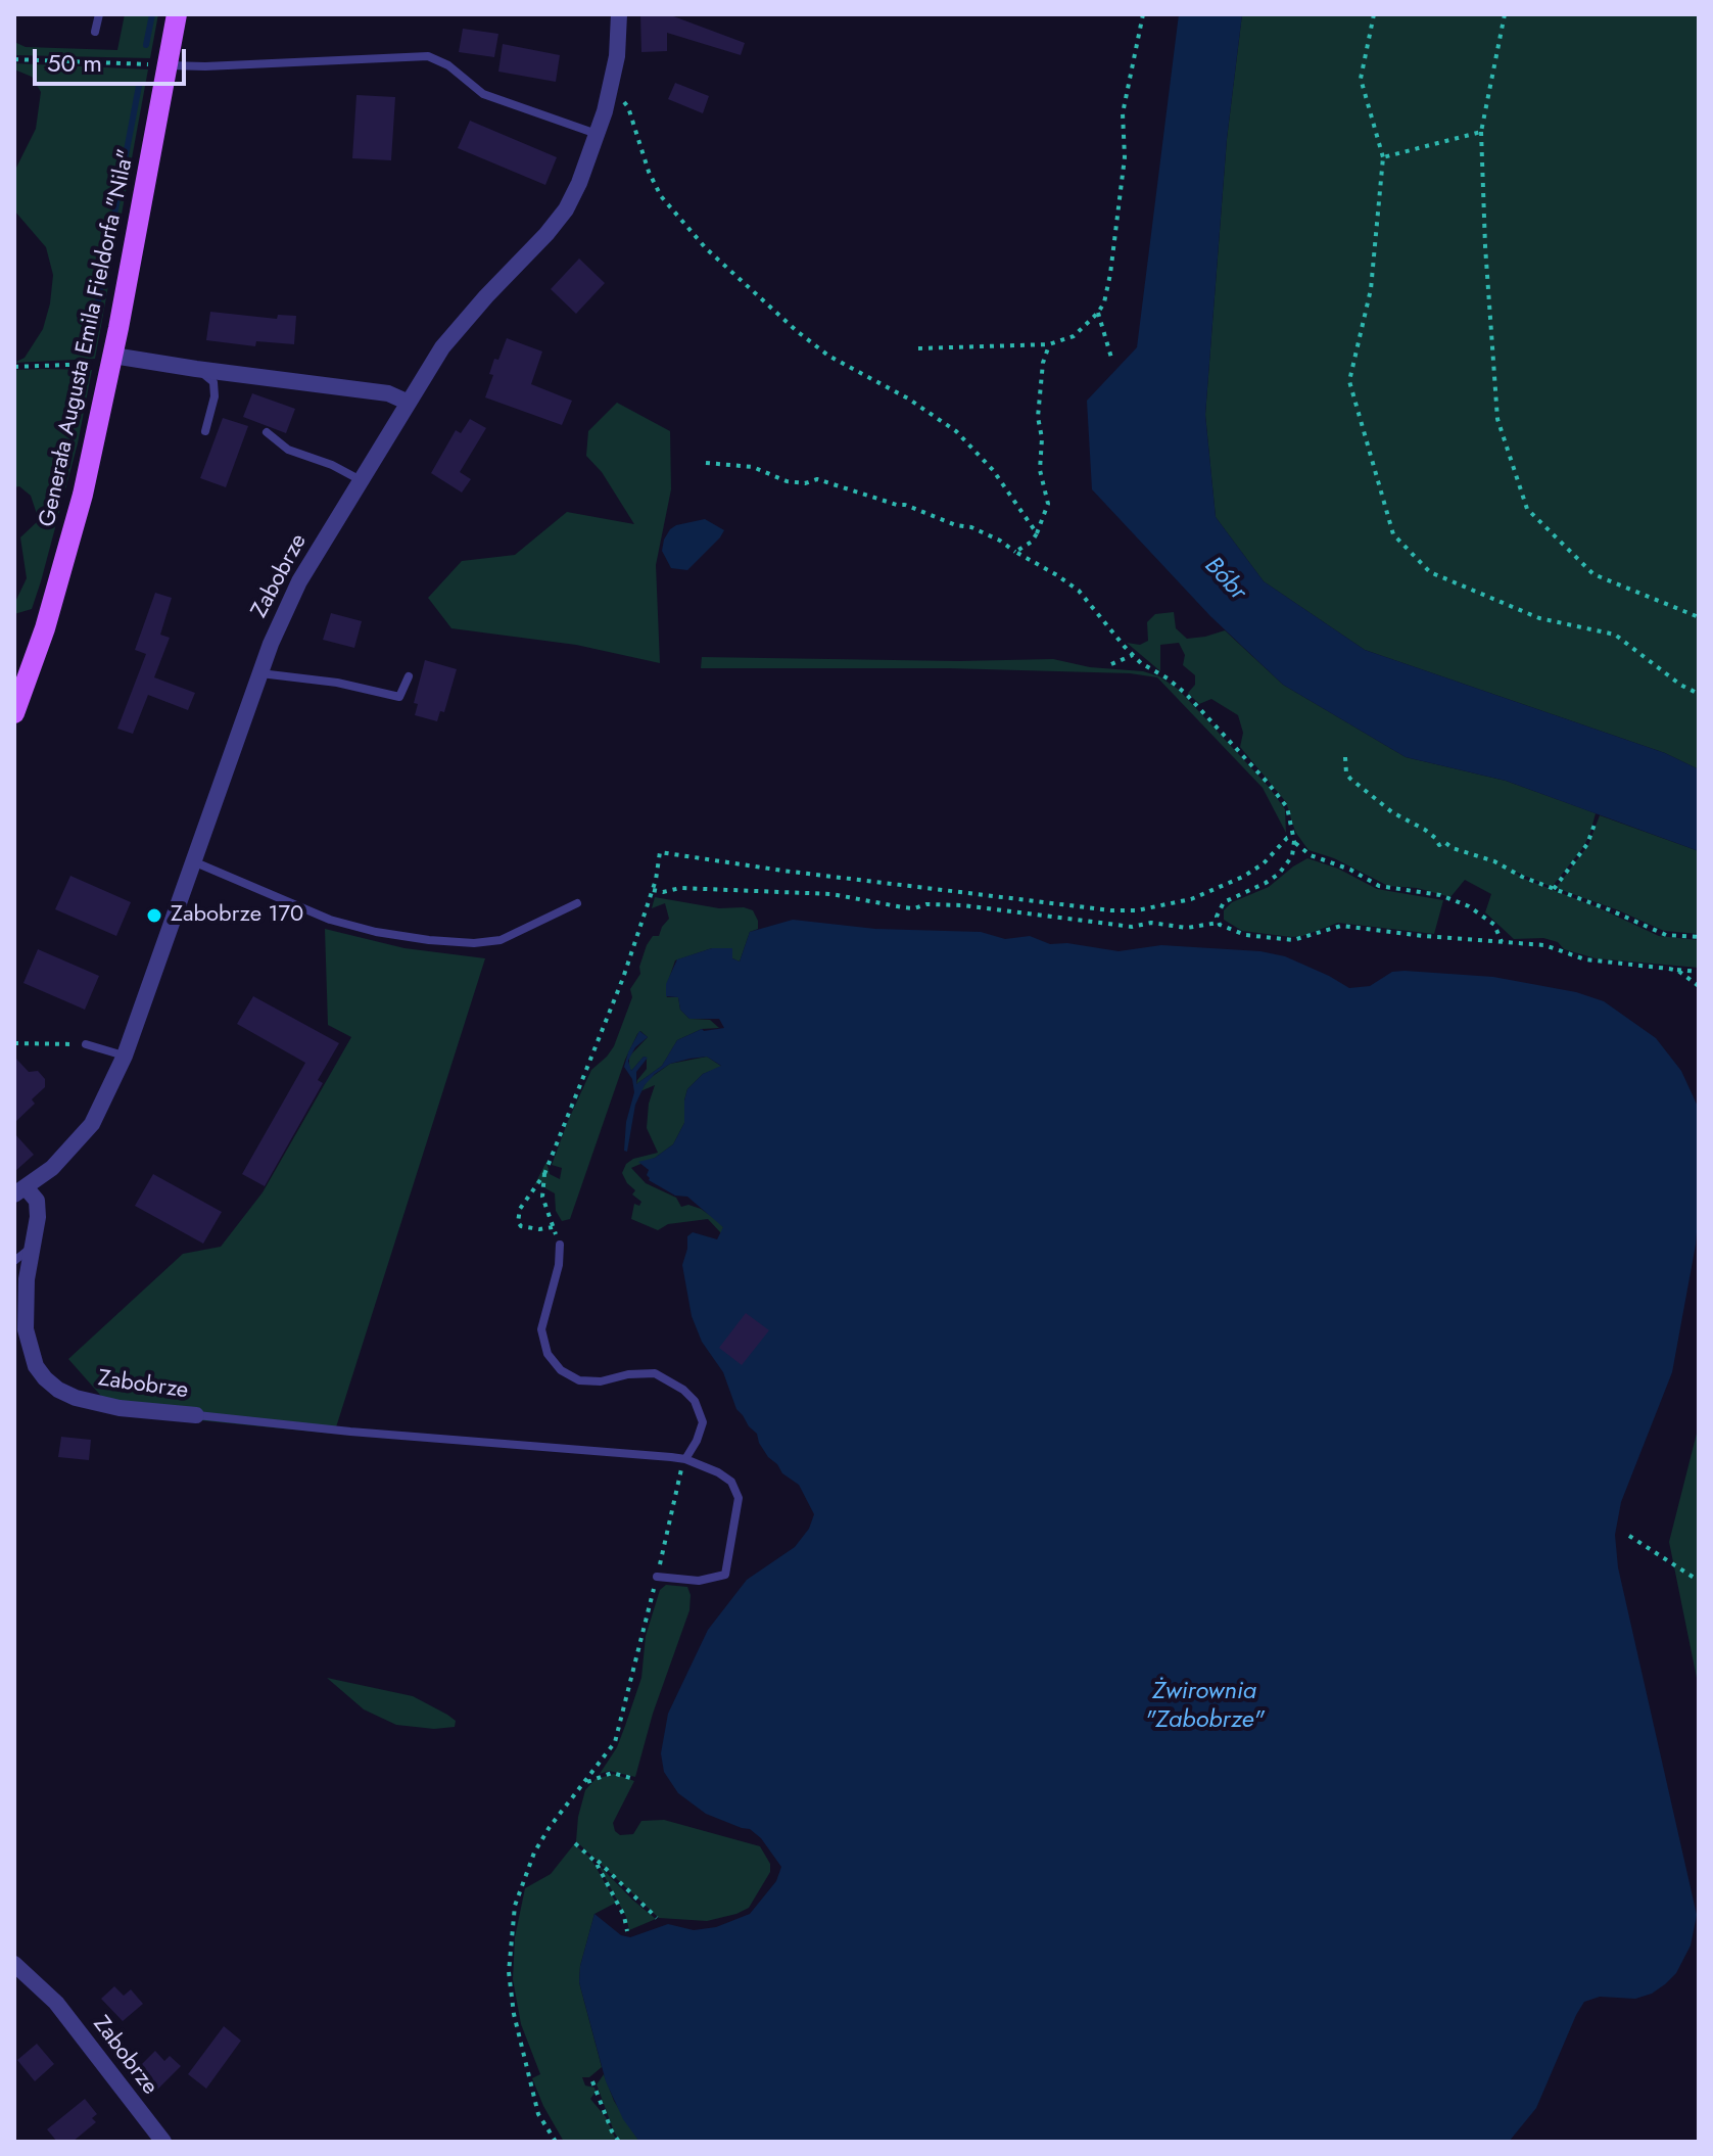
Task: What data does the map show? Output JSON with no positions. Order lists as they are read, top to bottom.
{
  "streets": {
    "main road": ["Generała Augusta Emila Fieldorfa \"Nila\""],
    "street": ["Zabobrze"]
  },
  "water": ["Bóbr", "Żwirownia \"Zabobrze\""],
  "places": ["Zabobrze 170"],
  "scale_bar": "50 m"
}
